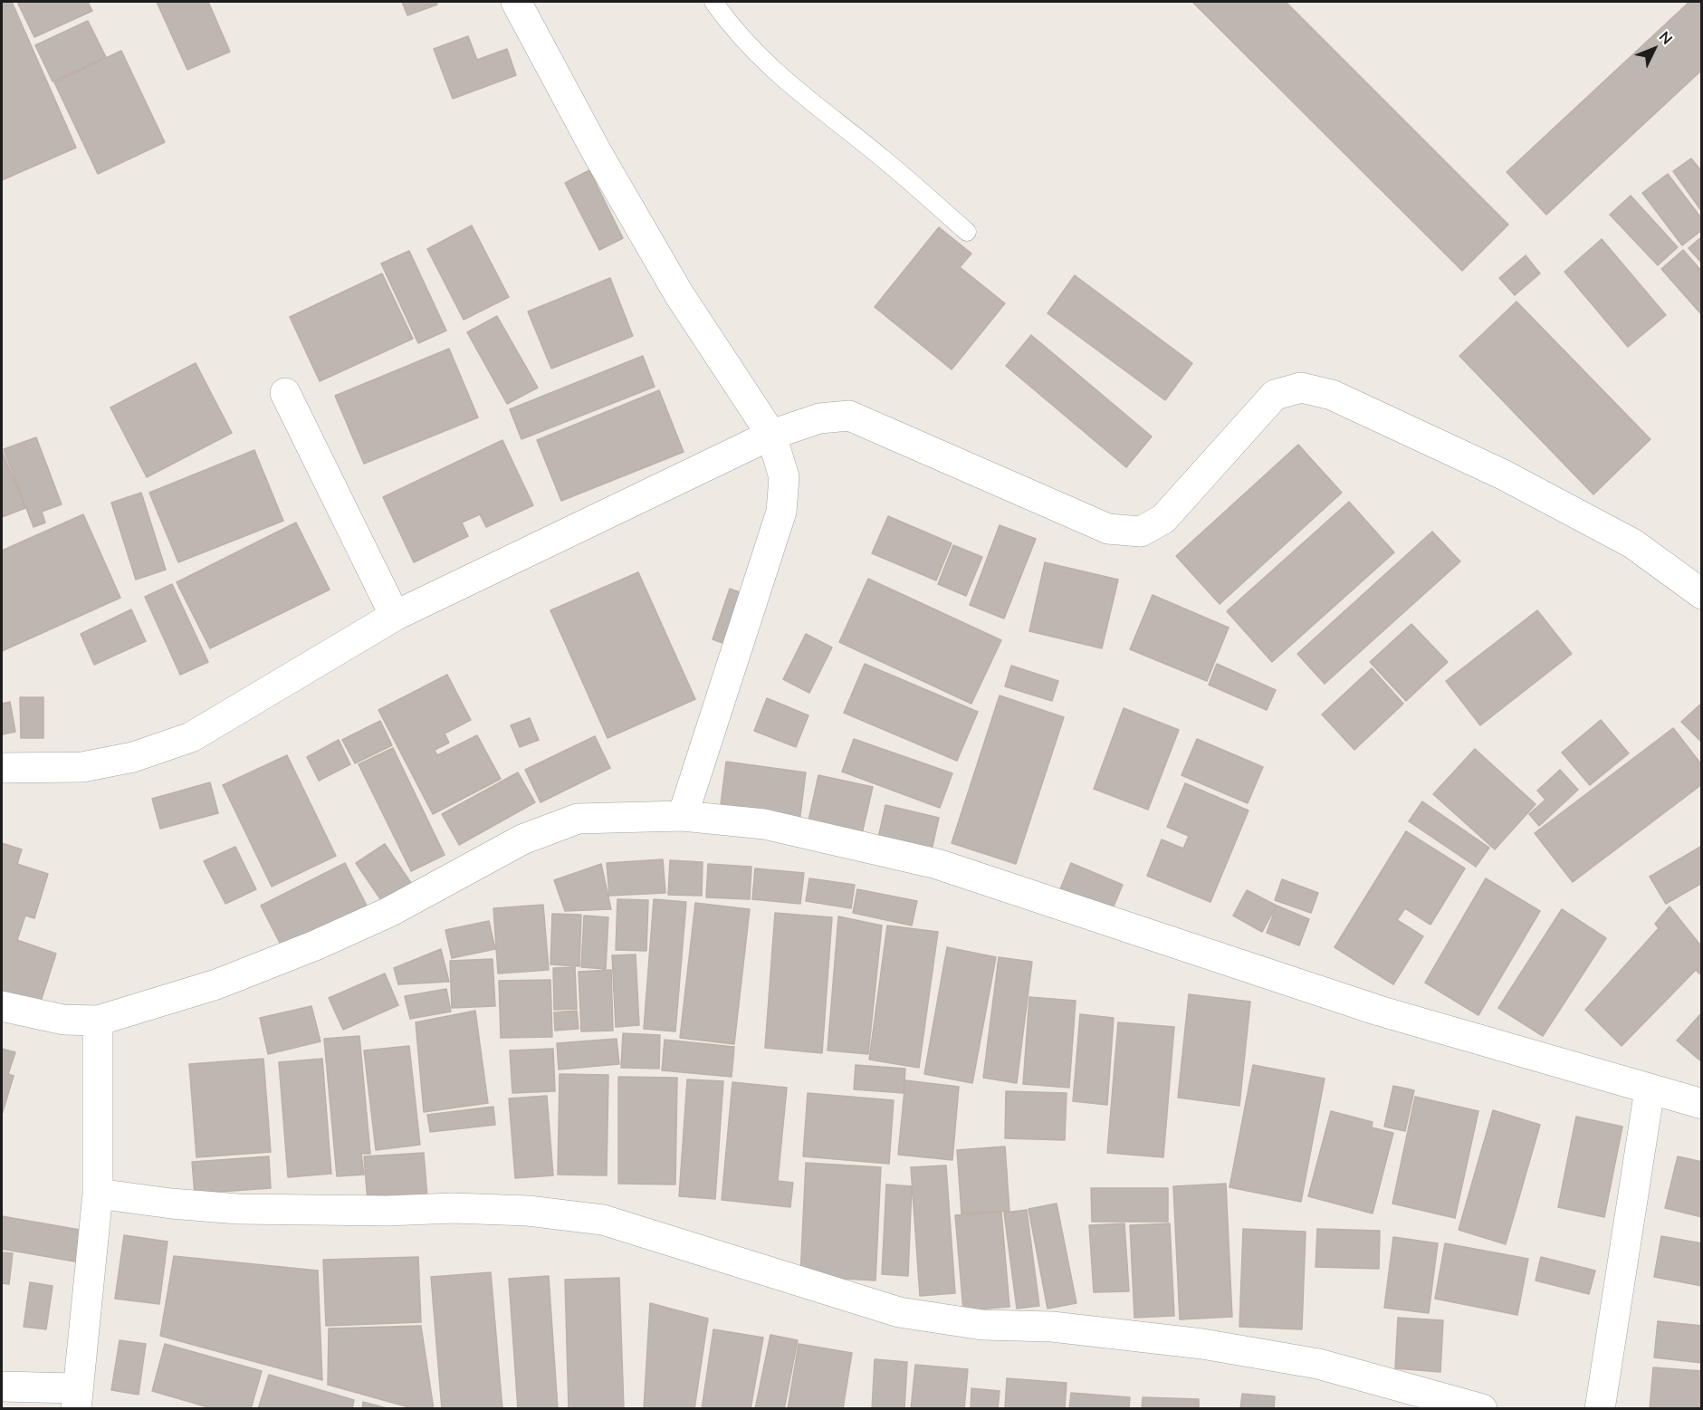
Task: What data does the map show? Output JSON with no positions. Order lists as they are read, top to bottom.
{
  "north": "top right"
}
